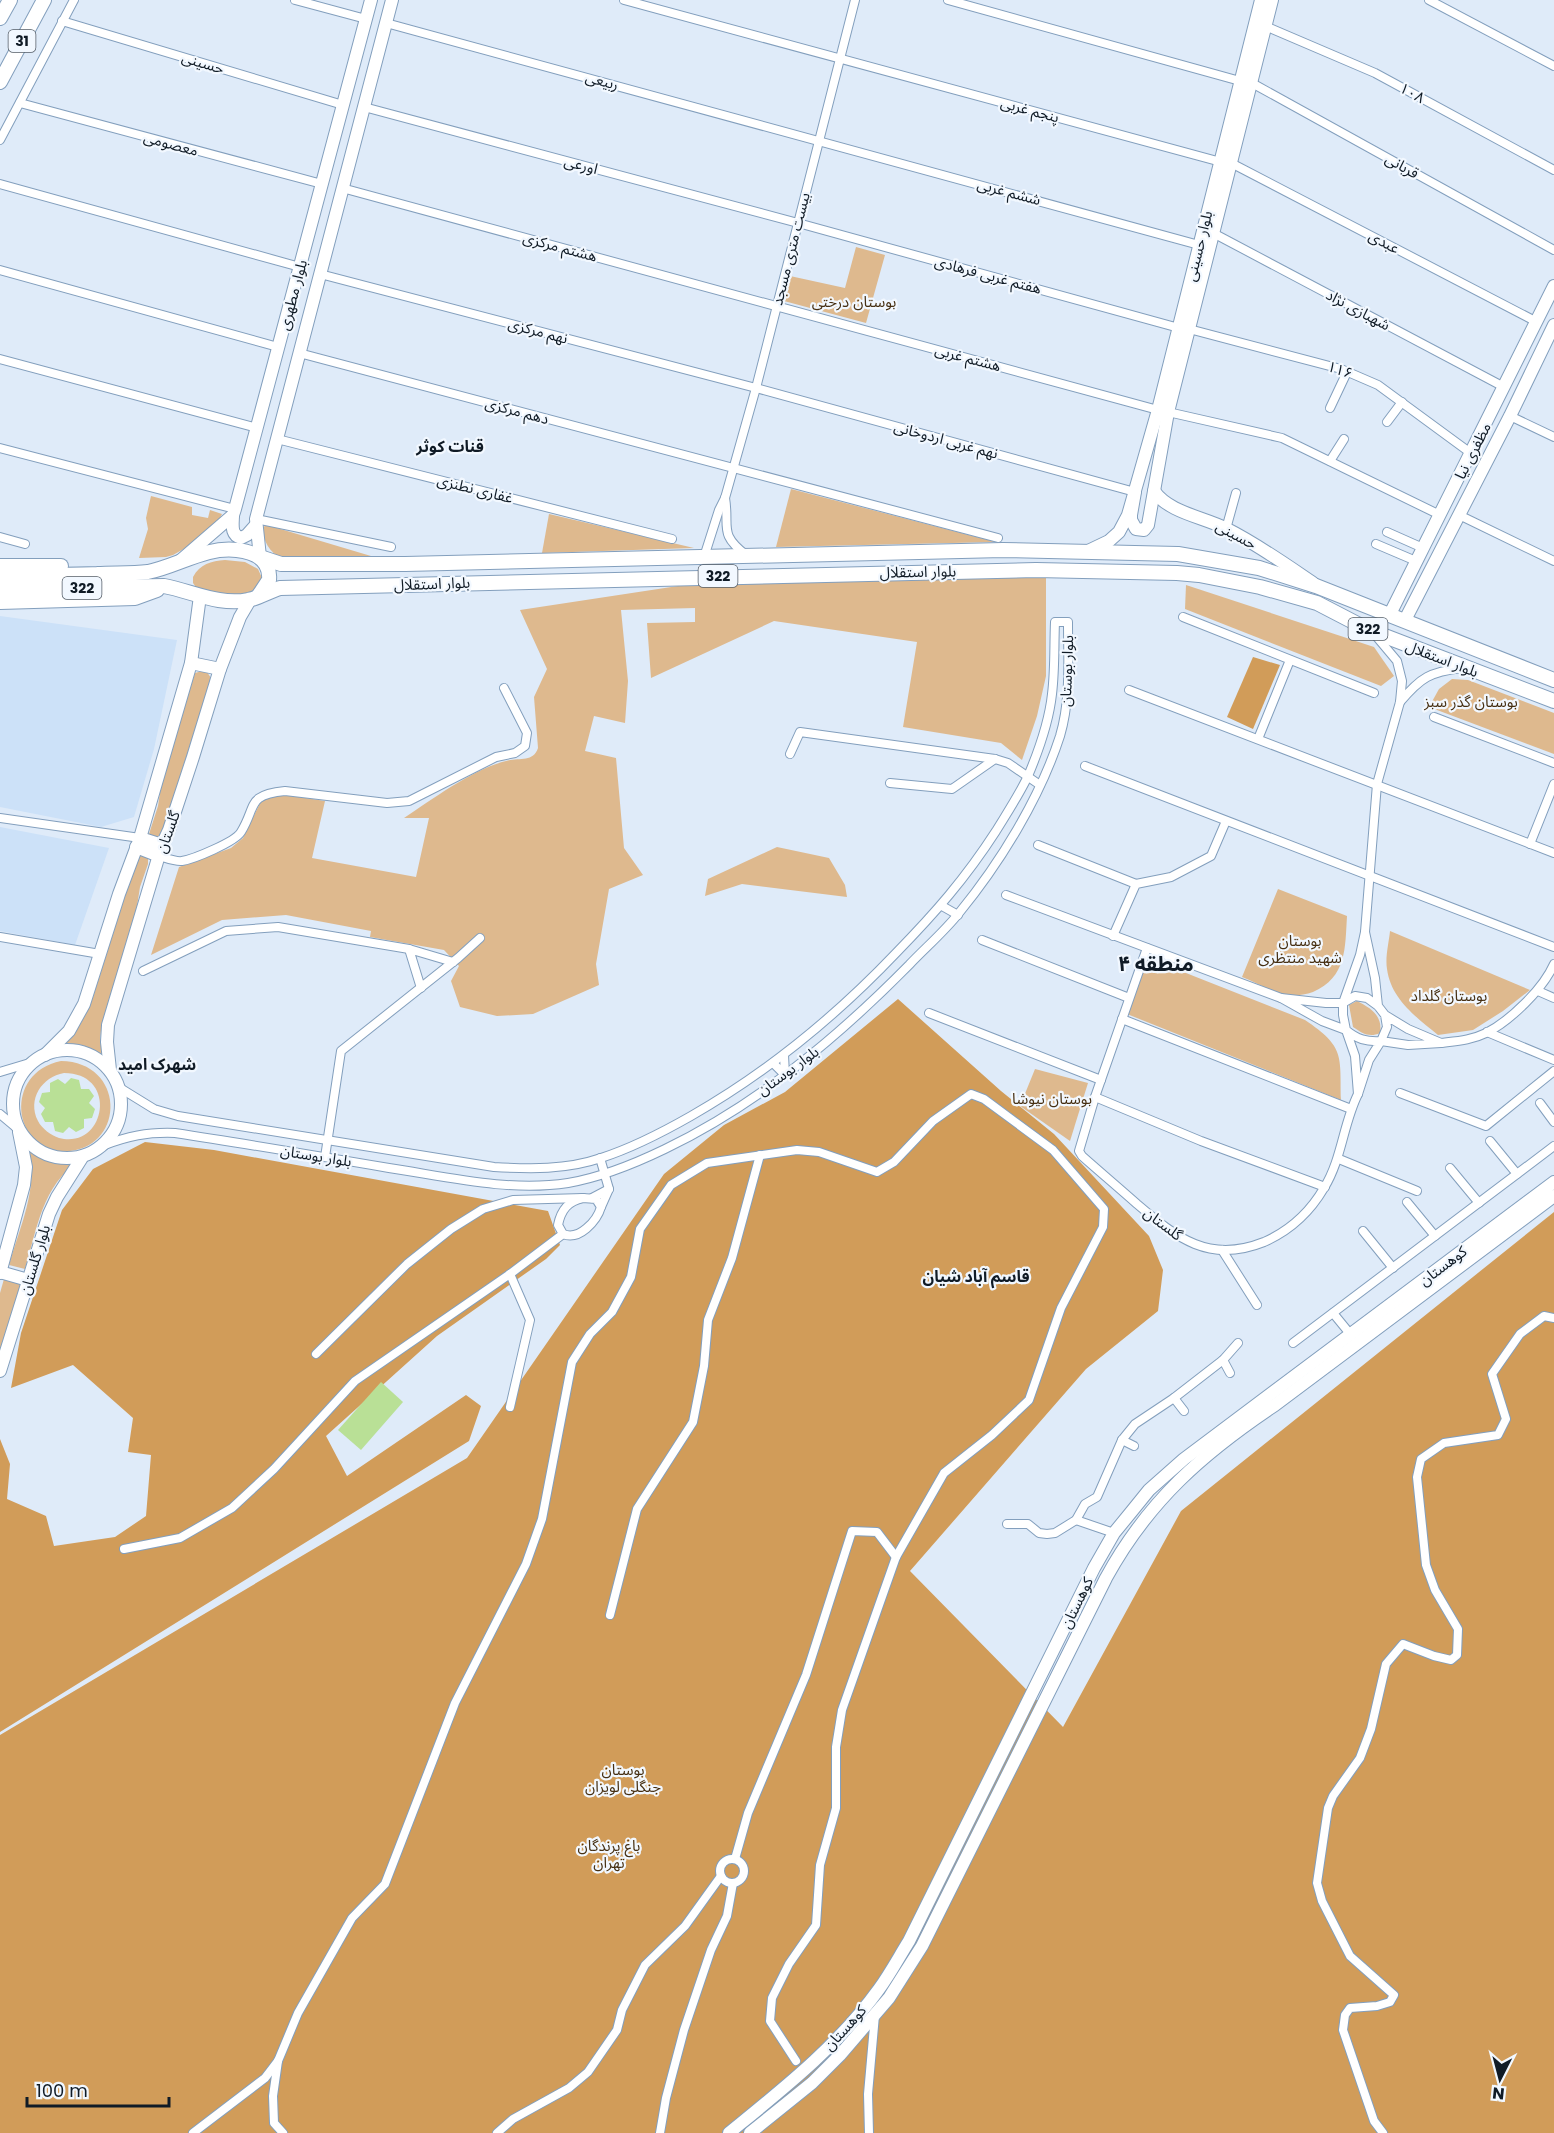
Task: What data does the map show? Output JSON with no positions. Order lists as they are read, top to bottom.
{
  "streets": {
    "main road": [
      "31",
      "حسینی",
      "بلوار حسینی",
      "بلوار مطهری",
      "مظفری نیا",
      "بلوار استقلال",
      "322",
      "گلستان",
      "بلوار گلستان",
      "کوهستان"
    ],
    "street": [
      "ربیعی",
      "۱۰۸",
      "پنجم غربی",
      "معصومی",
      "اورعی",
      "قربانی",
      "ششم غربی",
      "عبدی",
      "هشتم مرکزی",
      "بیست متری مسجد",
      "هفتم غربی فرهادی",
      "شهبازی نژاد",
      "نهم مرکزی",
      "هشتم غربی",
      "۱۱۶",
      "دهم مرکزی",
      "نهم غربی اردوخانی",
      "غفاری نطنزی",
      "بلوار بوستان"
    ]
  },
  "crossings": [
    ["حسینی", "بلوار حسینی"],
    ["حسینی", "بلوار مطهری"],
    ["حسینی", "بلوار استقلال"],
    ["ربیعی", "ششم غربی"],
    ["ربیعی", "بیست متری مسجد"],
    ["ربیعی", "بلوار مطهری"],
    ["۱۰۸", "بلوار حسینی"],
    ["پنجم غربی", "عبدی"],
    ["پنجم غربی", "بلوار حسینی"],
    ["پنجم غربی", "بیست متری مسجد"],
    ["معصومی", "بلوار مطهری"],
    ["اورعی", "بیست متری مسجد"],
    ["اورعی", "هفتم غربی فرهادی"],
    ["اورعی", "بلوار مطهری"],
    ["قربانی", "بلوار حسینی"],
    ["ششم غربی", "بلوار حسینی"],
    ["ششم غربی", "بیست متری مسجد"],
    ["عبدی", "بلوار حسینی"],
    ["عبدی", "مظفری نیا"],
    ["بلوار حسینی", "هفتم غربی فرهادی"],
    ["بلوار حسینی", "شهبازی نژاد"],
    ["بلوار حسینی", "هشتم غربی"],
    ["بلوار حسینی", "۱۱۶"],
    ["بلوار حسینی", "نهم غربی اردوخانی"],
    ["هشتم مرکزی", "بیست متری مسجد"],
    ["هشتم مرکزی", "بلوار مطهری"],
    ["هشتم مرکزی", "هشتم غربی"],
    ["بیست متری مسجد", "هفتم غربی فرهادی"],
    ["بیست متری مسجد", "نهم مرکزی"],
    ["بیست متری مسجد", "هشتم غربی"],
    ["بیست متری مسجد", "دهم مرکزی"],
    ["بیست متری مسجد", "نهم غربی اردوخانی"],
    ["بیست متری مسجد", "بلوار استقلال"],
    ["هفتم غربی فرهادی", "۱۱۶"],
    ["بلوار مطهری", "نهم مرکزی"],
    ["بلوار مطهری", "دهم مرکزی"],
    ["بلوار مطهری", "غفاری نطنزی"],
    ["شهبازی نژاد", "مظفری نیا"],
    ["نهم مرکزی", "نهم غربی اردوخانی"],
    ["هشتم غربی", "مظفری نیا"],
    ["۱۱۶", "مظفری نیا"],
    ["مظفری نیا", "بلوار استقلال"],
    ["بلوار استقلال", "322"],
    ["بلوار استقلال", "گلستان"],
    ["بلوار بوستان", "گلستان"],
    ["بلوار بوستان", "بلوار گلستان"],
    ["گلستان", "بلوار گلستان"]
  ],
  "districts": [
    "قنات کوثر",
    "منطقه ۴",
    "شهرک امید",
    "قاسم آباد شیان"
  ],
  "parks": [
    "بوستان درختی",
    "بوستان گذر سبز",
    "بوستان شهید منتظری",
    "بوستان گلداد",
    "بوستان نیوشا",
    "بوستان جنگلی لویزان",
    "باغ پرندگان تهران"
  ],
  "scale_bar": "100 m",
  "north": "bottom"
}
